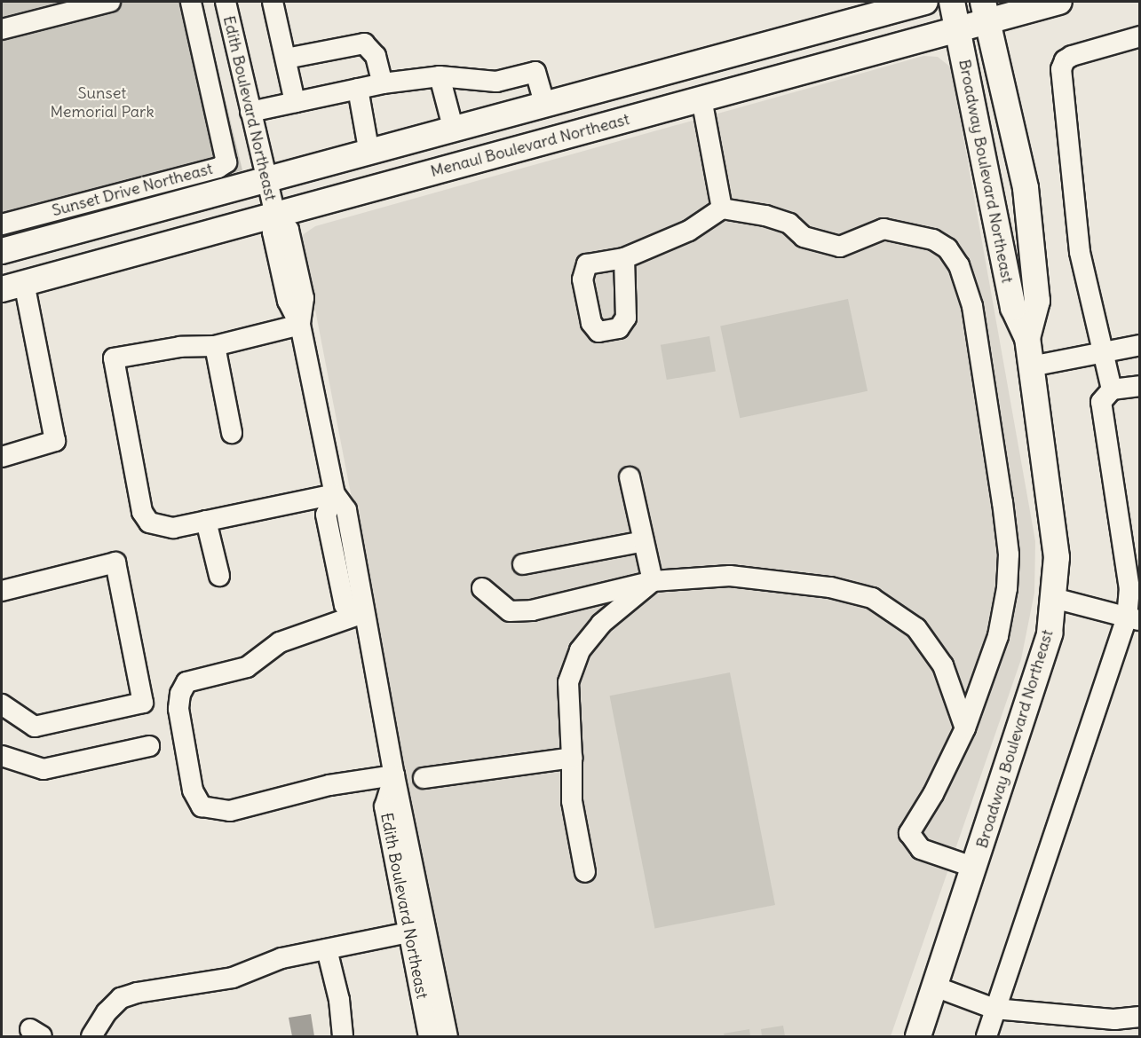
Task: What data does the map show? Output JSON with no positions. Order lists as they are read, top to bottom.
{
  "streets": {
    "main road": ["Menaul Boulevard Northeast", "Broadway Boulevard Northeast"],
    "street": ["Edith Boulevard Northeast", "Sunset Drive Northeast"]
  },
  "crossings": [
    ["Edith Boulevard Northeast", "Menaul Boulevard Northeast"],
    ["Menaul Boulevard Northeast", "Broadway Boulevard Northeast"]
  ],
  "parks": ["Sunset Memorial Park"]
}
